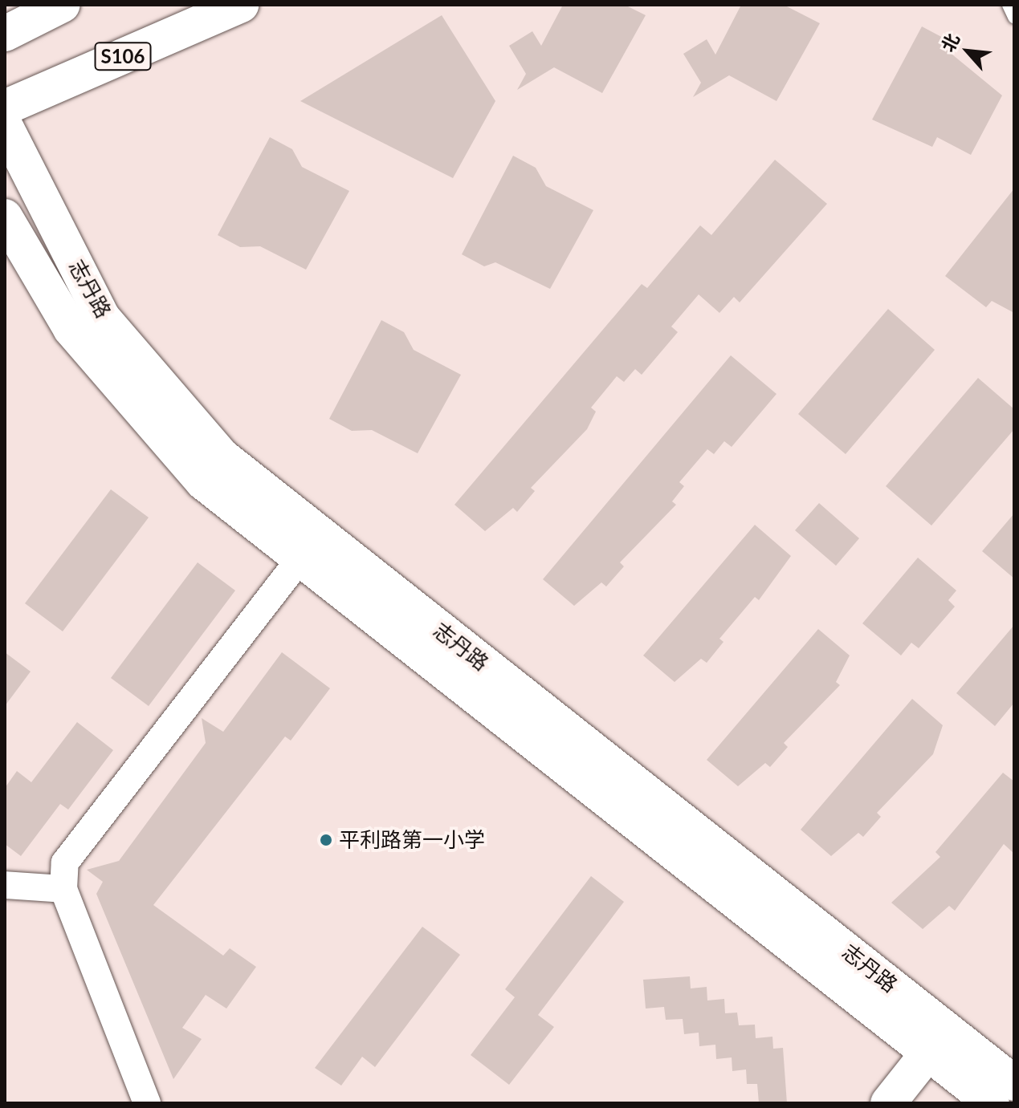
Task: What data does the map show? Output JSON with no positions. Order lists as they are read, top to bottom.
{
  "streets": {
    "main road": ["S106", "志丹路"]
  },
  "places": ["平利路第一小学"],
  "north": "top left"
}
